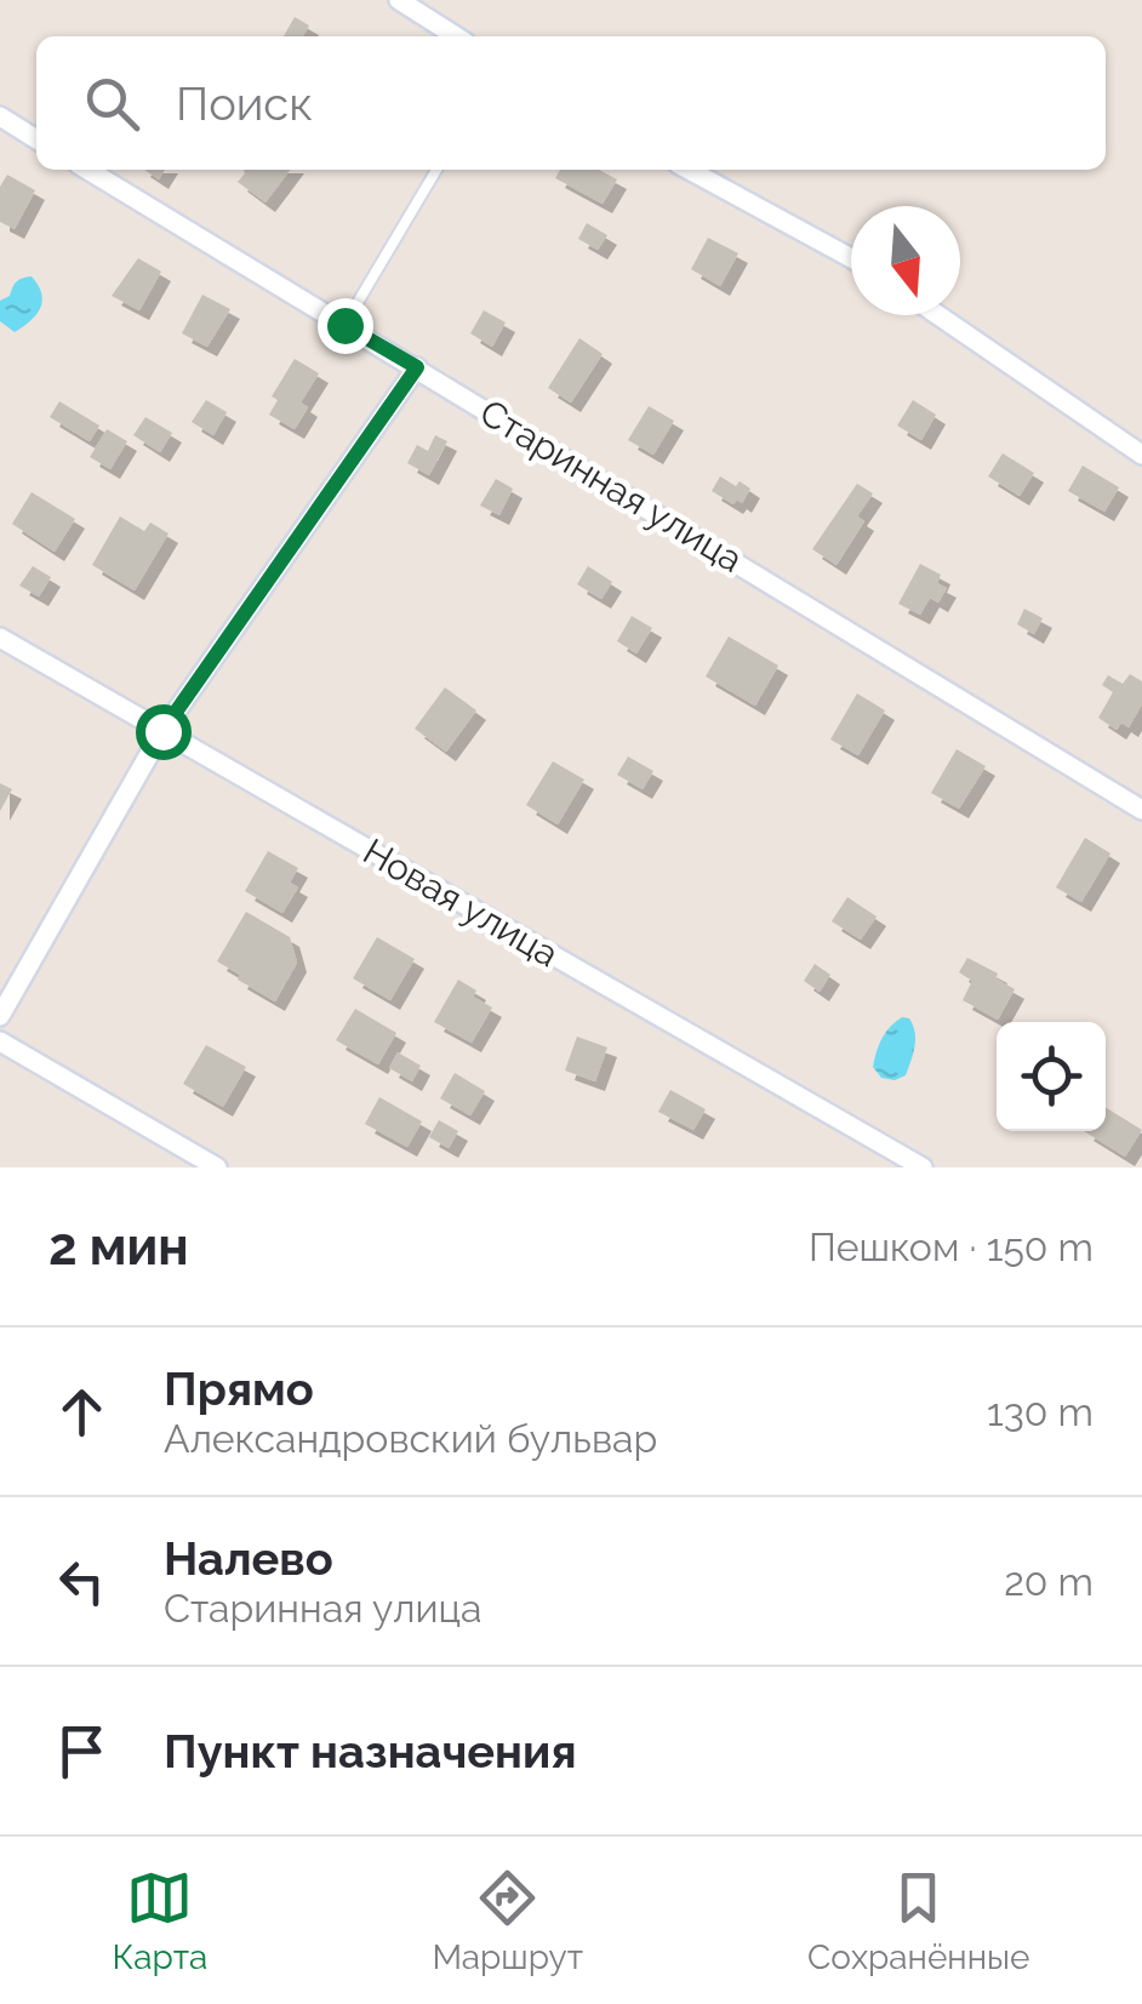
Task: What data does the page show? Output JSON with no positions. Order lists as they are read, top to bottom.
{
  "streets": {
    "street": ["Старинная улица", "Новая улица"]
  },
  "north": "bottom",
  "page": {
    "search": "Поиск",
    "heading": ["2 мин", "Пешком · 150 m"],
    "list": [
      ["Прямо", "Александровский бульвар", "130 m"],
      ["Налево", "Старинная улица", "20 m"],
      "Пункт назначения"
    ],
    "nav": ["Карта", "Маршрут", "Сохранённые"]
  }
}
